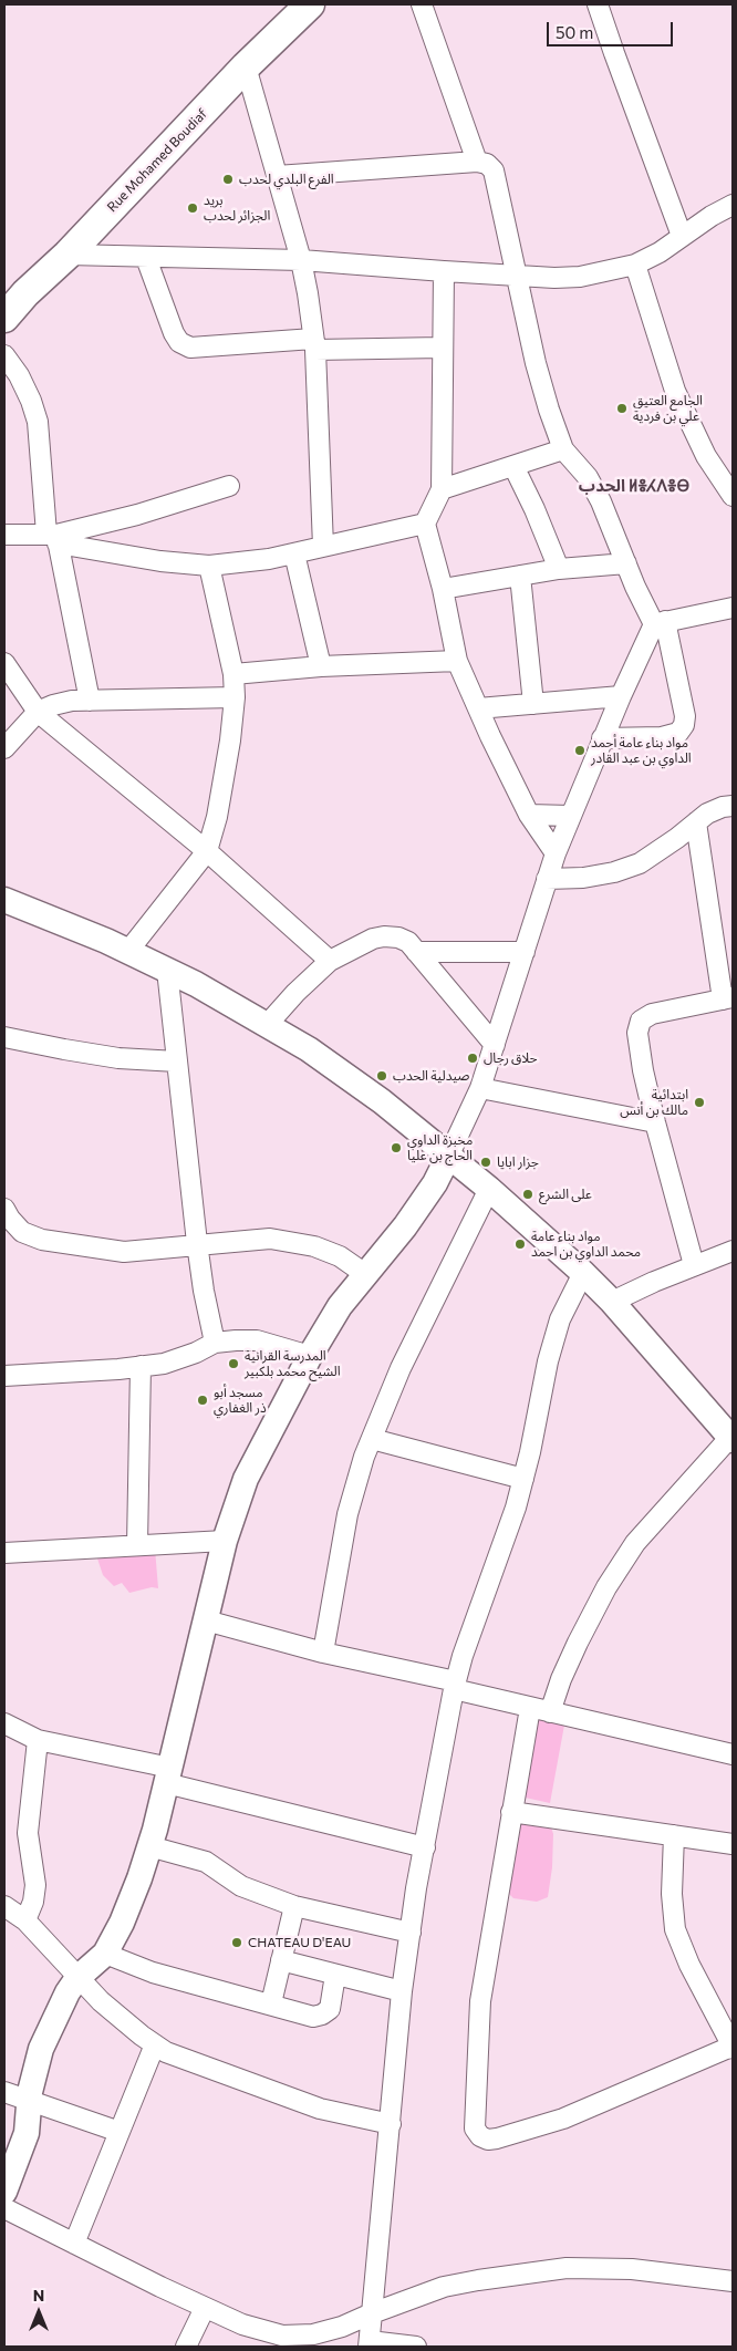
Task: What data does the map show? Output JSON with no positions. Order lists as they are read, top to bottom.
{
  "streets": {
    "main road": ["Rue Mohamed Boudiaf"]
  },
  "districts": ["الحدب ⵍⴻⵃⴷⴻⴱ"],
  "places": [
    "الفرع البلدي لحدب",
    "بريد الجزائر لحدب",
    "الجامع العتيق علي بن فردية",
    "مواد بناء عامة أحمد الداوي بن عبد القادر",
    "حلاق رجال",
    "صيدلية الحدب",
    "ابتدائية مالك بن أنس",
    "مخبزة الداوي الحاج بن عليا",
    "جزار ابايا",
    "على الشرع",
    "مواد بناء عامة محمد الداوي بن احمد",
    "المدرسة القرانية الشيح محمد بلكبير",
    "مسجد أبو ذر الغفاري",
    "CHATEAU D'EAU"
  ],
  "scale_bar": "50 m",
  "north": "top"
}
